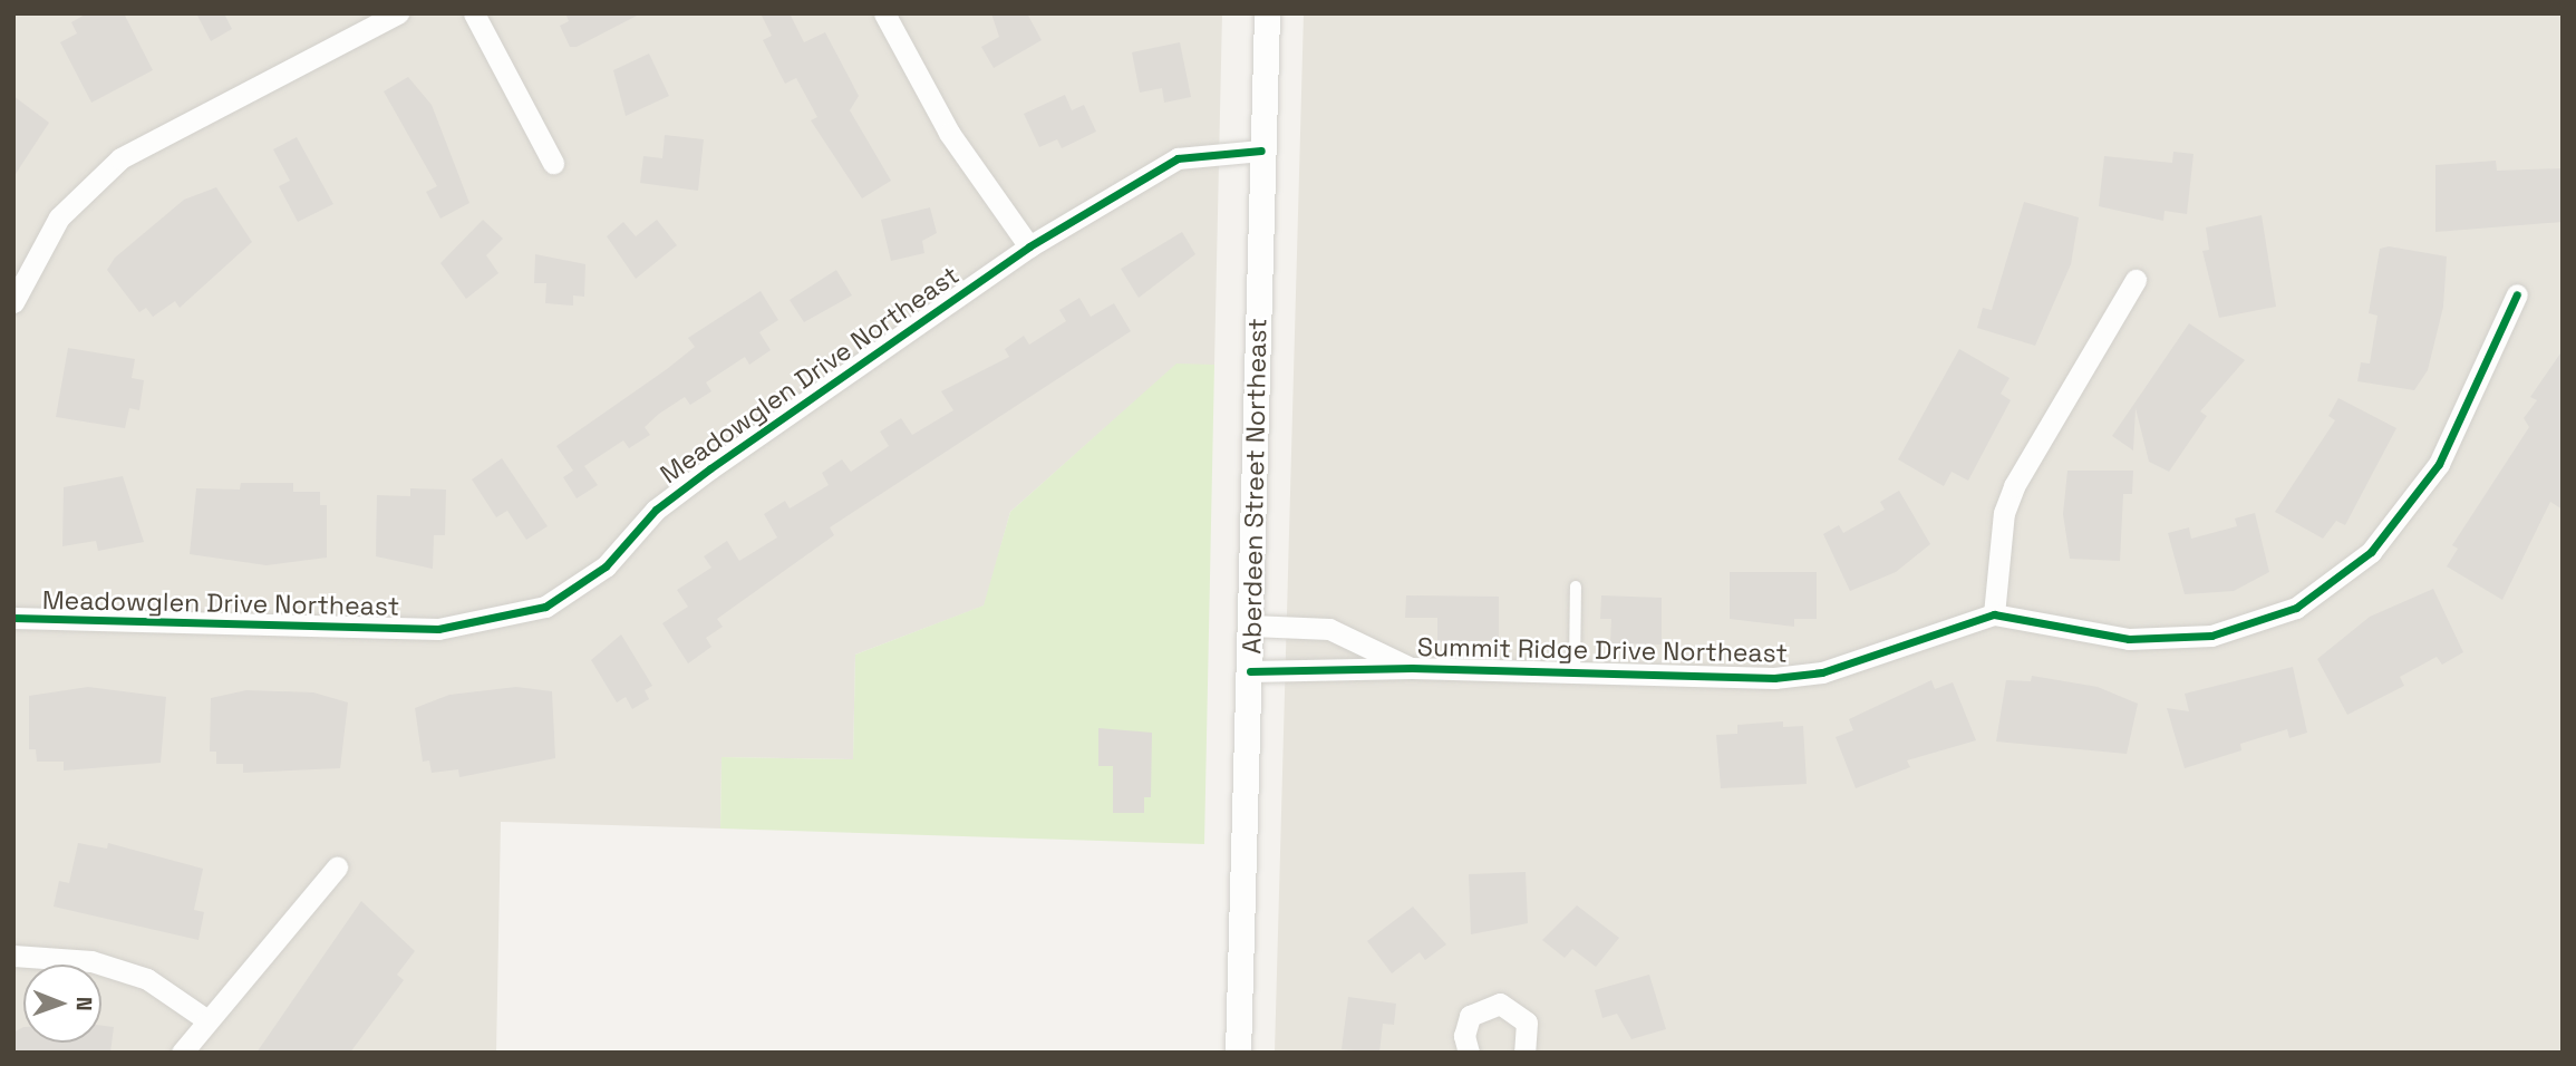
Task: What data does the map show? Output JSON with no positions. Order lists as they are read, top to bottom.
{
  "streets": {
    "street": ["Meadowglen Drive Northeast", "Aberdeen Street Northeast", "Summit Ridge Drive Northeast"]
  },
  "crossings": [
    ["Meadowglen Drive Northeast", "Aberdeen Street Northeast"],
    ["Aberdeen Street Northeast", "Summit Ridge Drive Northeast"]
  ],
  "north": "right"
}
